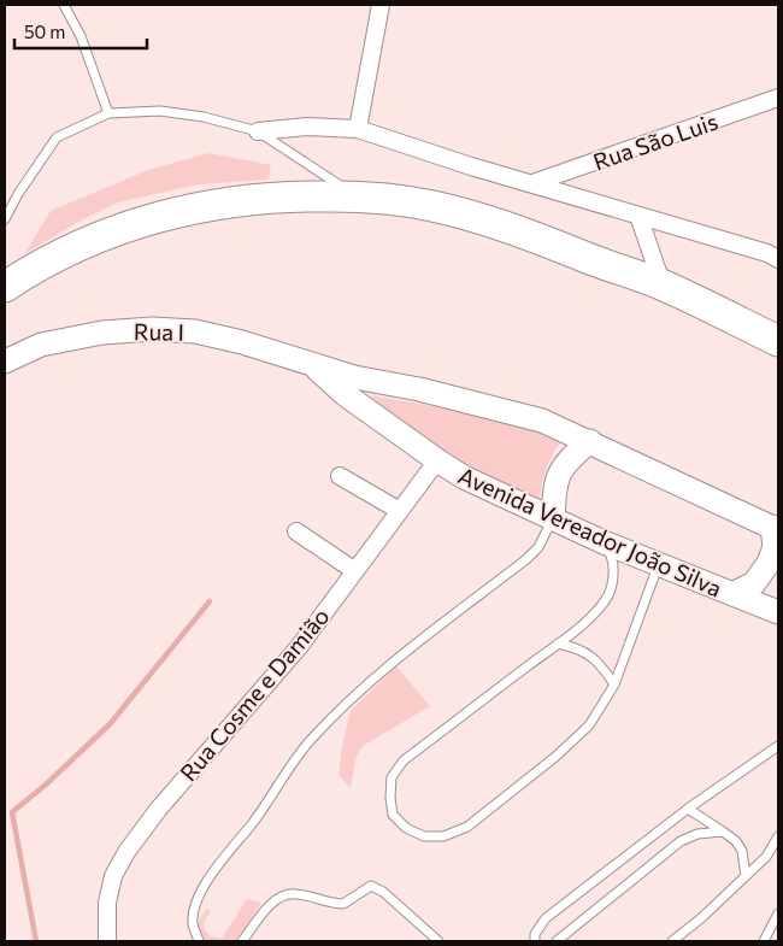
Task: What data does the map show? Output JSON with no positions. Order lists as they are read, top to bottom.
{
  "streets": {
    "street": [
      "Rua São Luis",
      "Rua I",
      "Avenida Vereador João Silva",
      "Rua Cosme e Damião"
    ]
  },
  "crossings": [
    ["Rua I", "Avenida Vereador João Silva"],
    ["Avenida Vereador João Silva", "Rua Cosme e Damião"]
  ],
  "scale_bar": "50 m"
}
